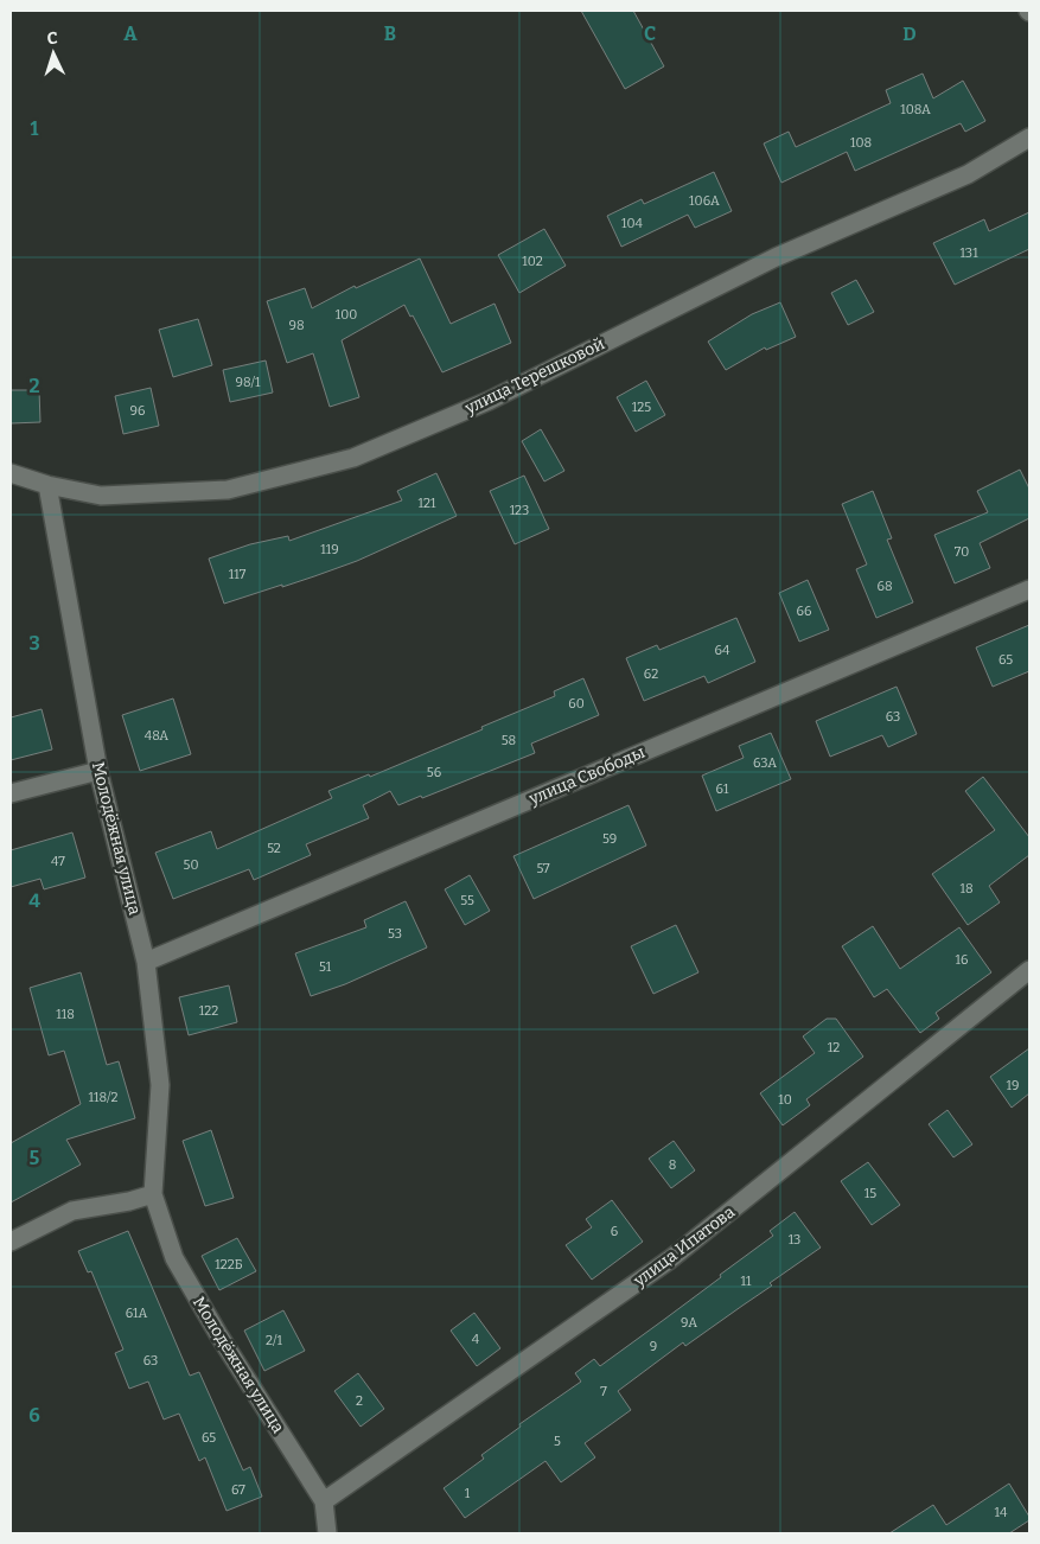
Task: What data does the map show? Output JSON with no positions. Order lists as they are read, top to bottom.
{
  "streets": {
    "street": [
      "улица Терешковой",
      "улица Свободы",
      "Молодёжная улица",
      "улица Ипатова"
    ]
  },
  "crossings": [
    ["улица Терешковой", "Молодёжная улица"],
    ["улица Свободы", "Молодёжная улица"],
    ["Молодёжная улица", "улица Ипатова"]
  ],
  "house_numbers": [
    "108А",
    "108",
    "106А",
    "104",
    "131",
    "102",
    "100",
    "98",
    "98/1",
    "125",
    "96",
    "121",
    "123",
    "119",
    "70",
    "117",
    "68",
    "66",
    "64",
    "65",
    "62",
    "60",
    "63",
    "48А",
    "58",
    "63А",
    "56",
    "61",
    "59",
    "52",
    "47",
    "50",
    "57",
    "18",
    "55",
    "53",
    "16",
    "51",
    "122",
    "118",
    "12",
    "19",
    "118/2",
    "10",
    "8",
    "15",
    "6",
    "13",
    "122Б",
    "11",
    "61А",
    "9А",
    "4",
    "2/1",
    "9",
    "63",
    "7",
    "2",
    "65",
    "5",
    "67",
    "1",
    "14"
  ],
  "north": "top",
  "grid": {
    "columns": [
      "A",
      "B",
      "C",
      "D"
    ],
    "rows": [
      "1",
      "2",
      "3",
      "4",
      "5",
      "6"
    ]
  }
}
